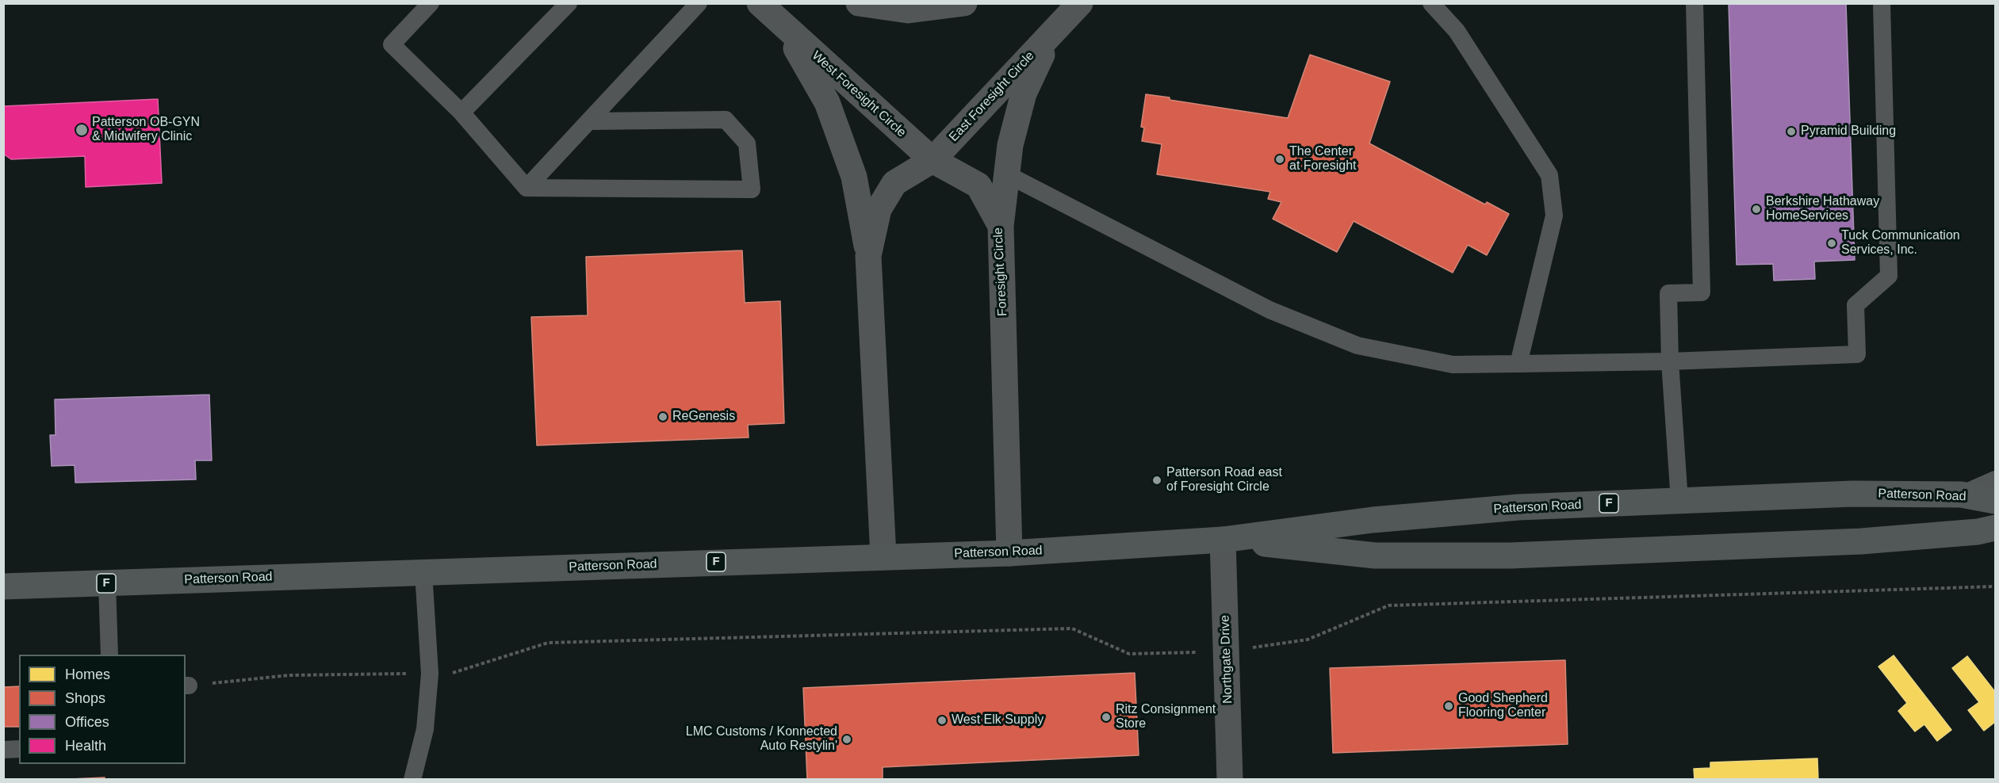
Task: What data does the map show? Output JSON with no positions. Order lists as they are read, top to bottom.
{
  "streets": {
    "main road": ["Patterson Road", "F"],
    "street": [
      "West Foresight Circle",
      "East Foresight Circle",
      "Foresight Circle",
      "Northgate Drive"
    ]
  },
  "crossings": [
    ["West Foresight Circle", "East Foresight Circle"],
    ["West Foresight Circle", "Foresight Circle"],
    ["East Foresight Circle", "Foresight Circle"],
    ["Foresight Circle", "Patterson Road"],
    ["Patterson Road", "Northgate Drive"]
  ],
  "places": [
    "Patterson OB-GYN & Midwifery Clinic",
    "Pyramid Building",
    "The Center at Foresight",
    "Berkshire Hathaway HomeServices",
    "Tuck Communication Services, Inc.",
    "ReGenesis",
    "Patterson Road east of Foresight Circle",
    "Good Shepherd Flooring Center",
    "Ritz Consignment Store",
    "West Elk Supply",
    "LMC Customs / Konnected Auto Restylin'"
  ],
  "legend": [
    "Homes",
    "Shops",
    "Offices",
    "Health"
  ]
}
